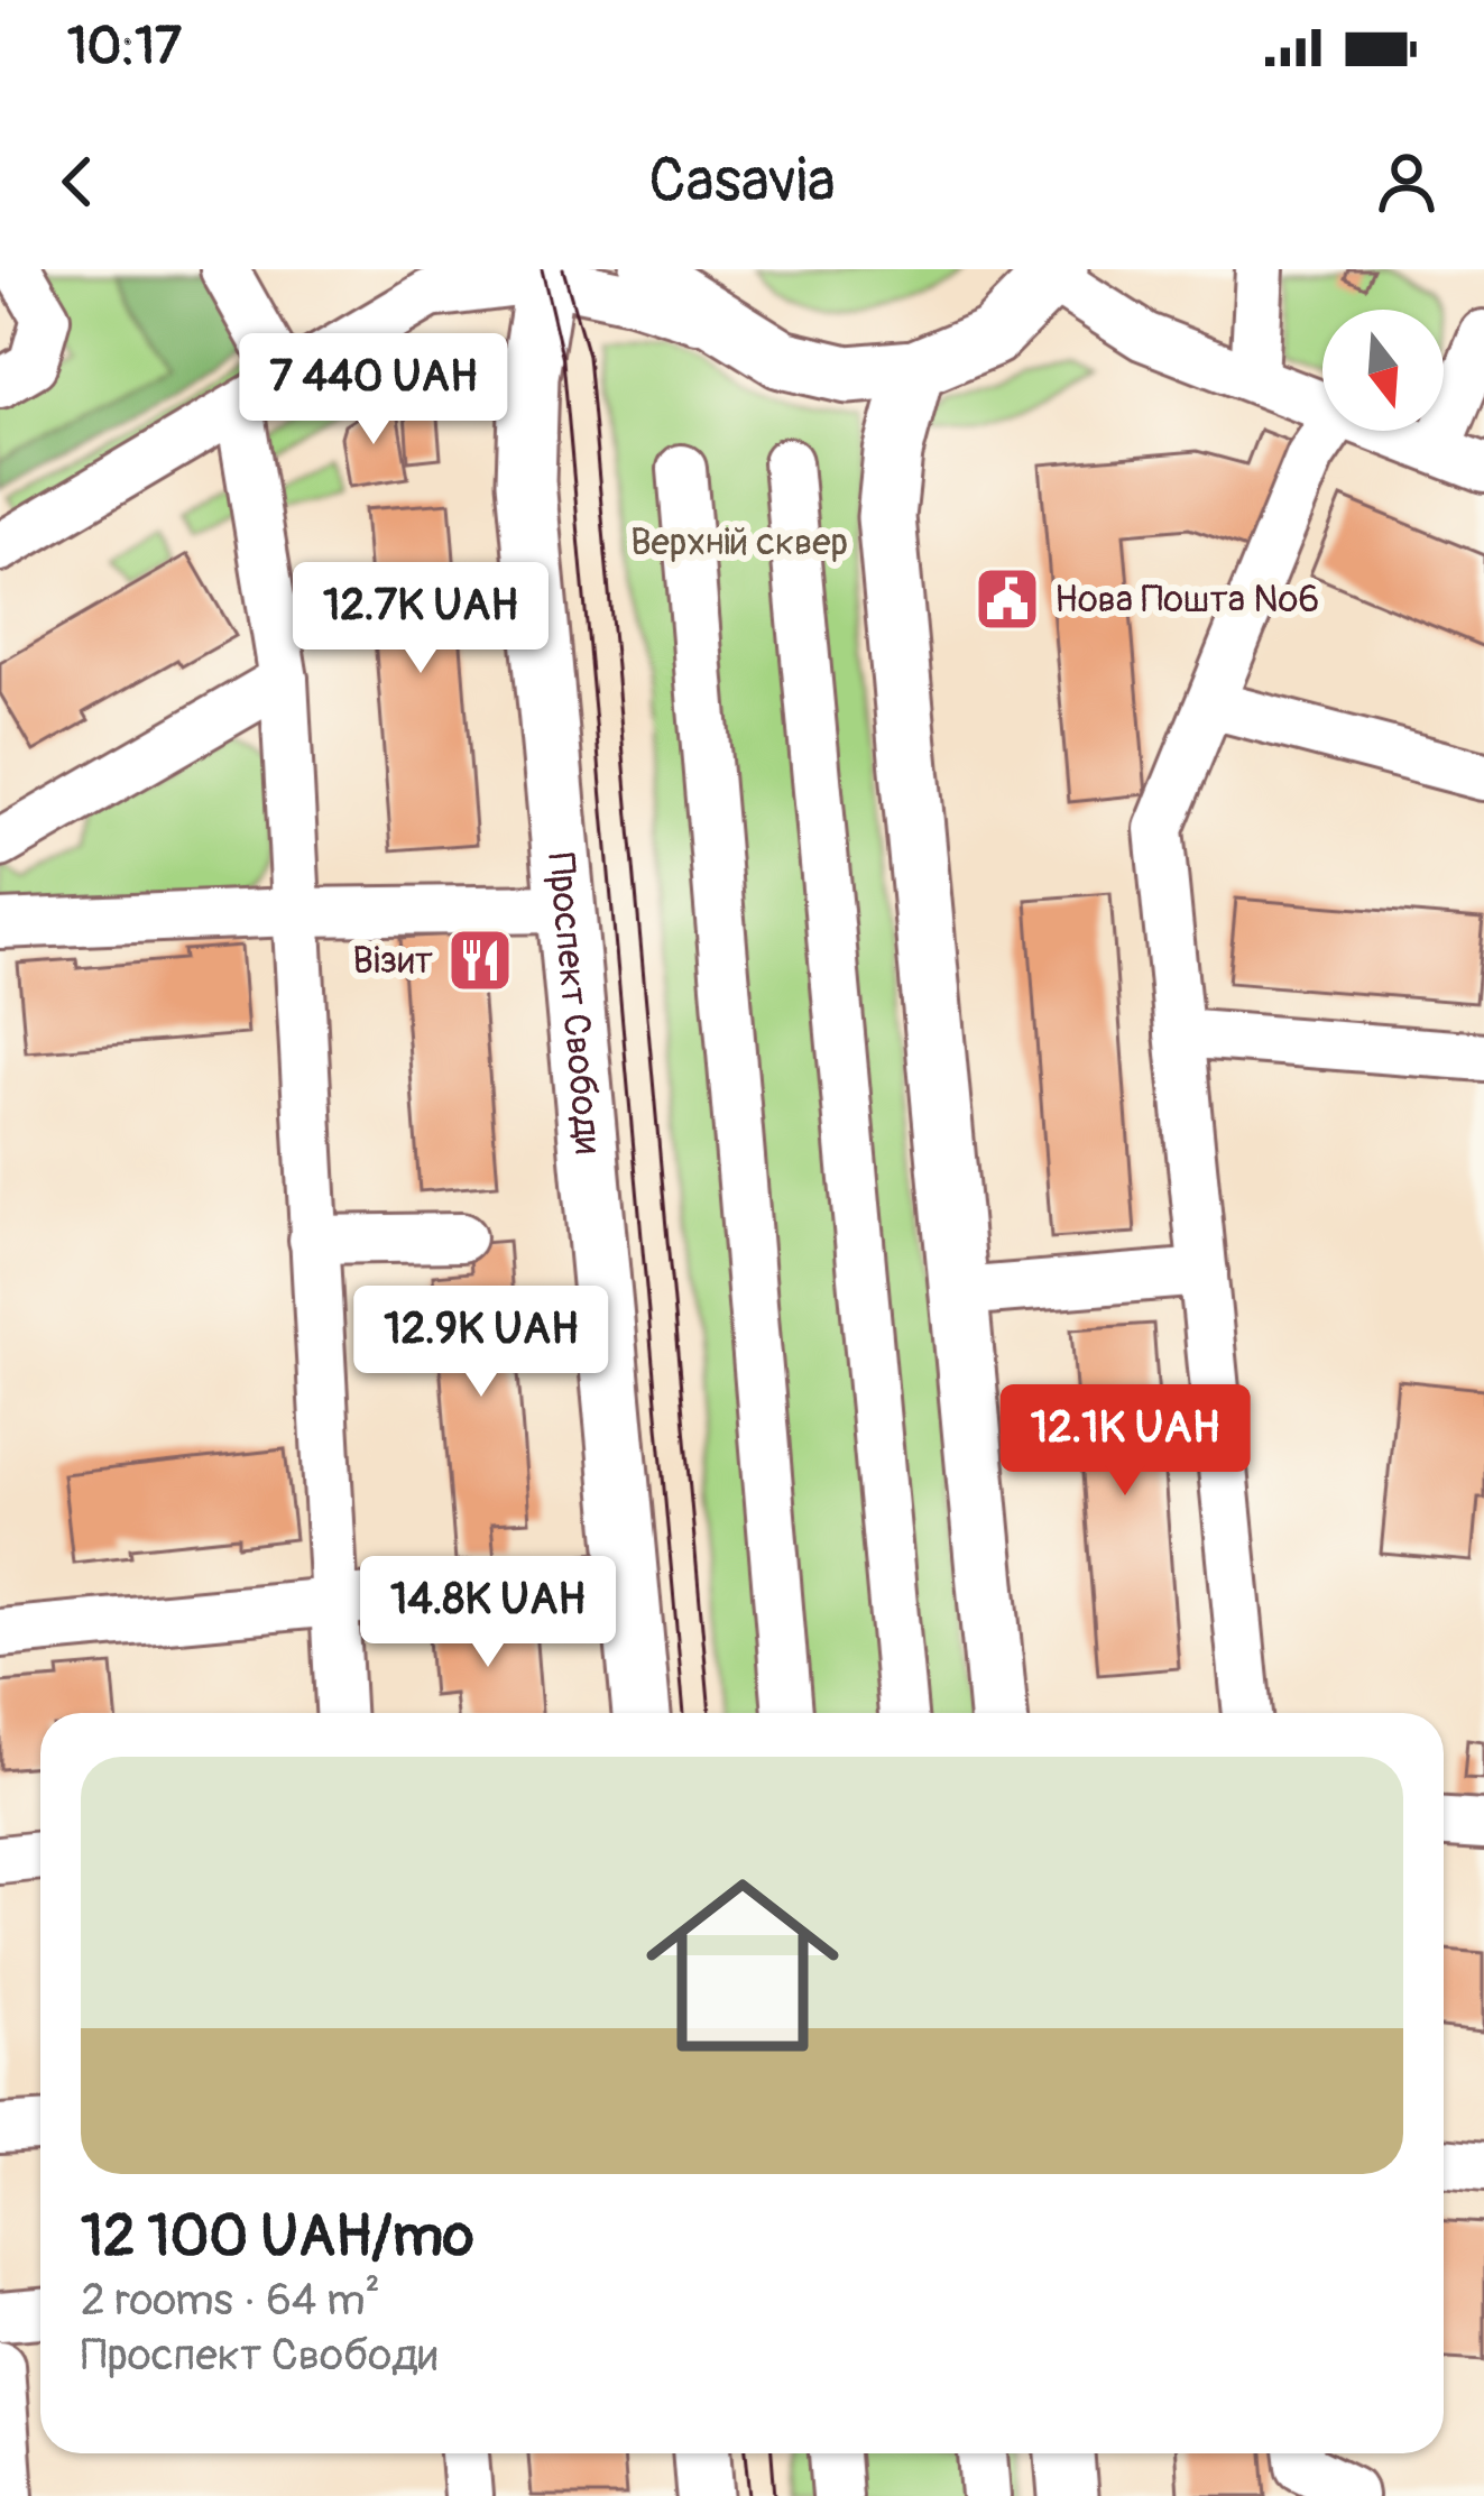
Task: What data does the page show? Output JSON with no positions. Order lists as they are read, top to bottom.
{
  "streets": {
    "main road": ["Проспект Свободи"]
  },
  "parks": ["Верхній сквер"],
  "places": {
    "public building": ["Нова Пошта №6"],
    "restaurant": ["Візит"]
  },
  "north": "bottom",
  "page": {
    "status": "10:17",
    "header": "Casavia",
    "price": [
      "7 440 UAH",
      "12.7K UAH",
      "12.9K UAH",
      "12.1K UAH",
      "14.8K UAH"
    ],
    "list": [
      {
        "name": "12 100 UAH/mo",
        "note": "2 rooms · 64 m² · Проспект Свободи"
      }
    ]
  }
}
